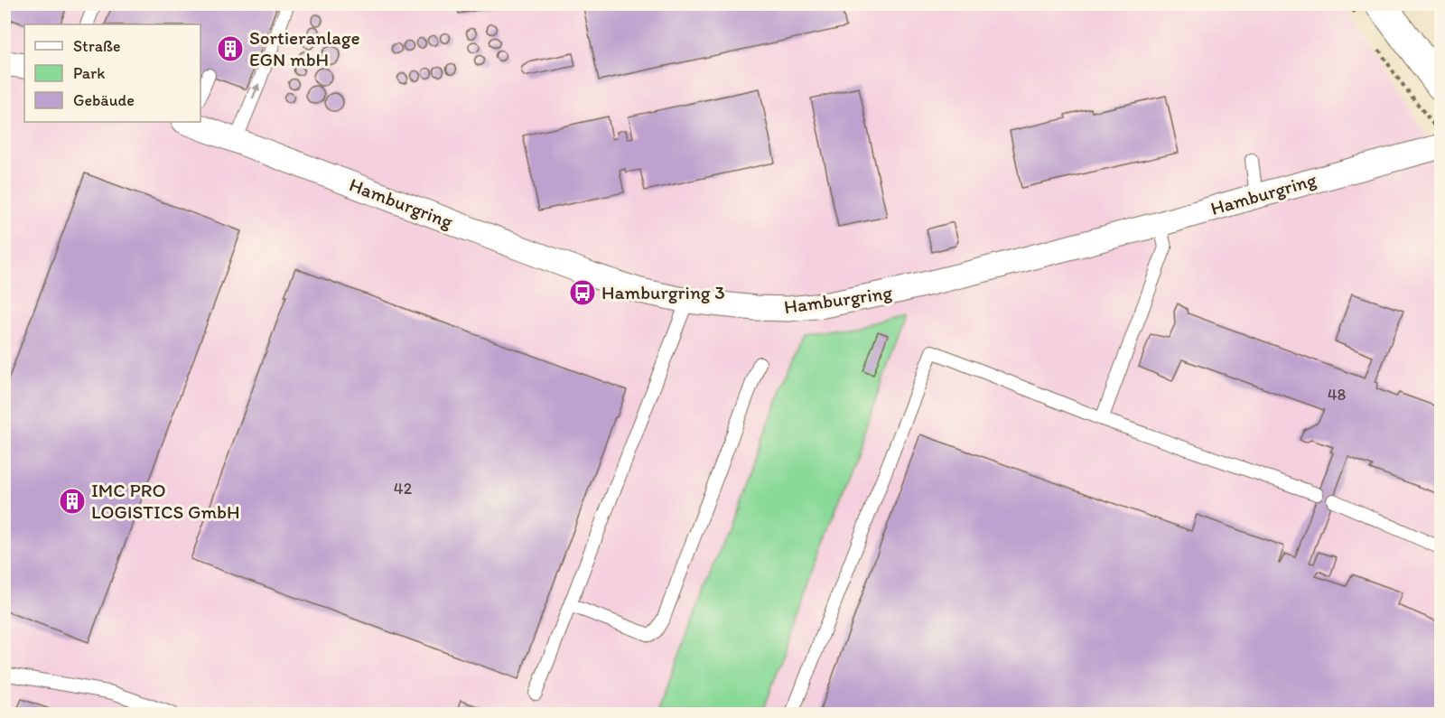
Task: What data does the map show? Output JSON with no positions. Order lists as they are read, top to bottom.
{
  "streets": {
    "street": ["Hamburgring"]
  },
  "places": {
    "building": ["Sortieranlage EGN mbH", "IMC PRO LOGISTICS GmbH"],
    "bus stop": ["Hamburgring 3"]
  },
  "house_numbers": ["48", "42"],
  "legend": ["Straße", "Park", "Gebäude"]
}
